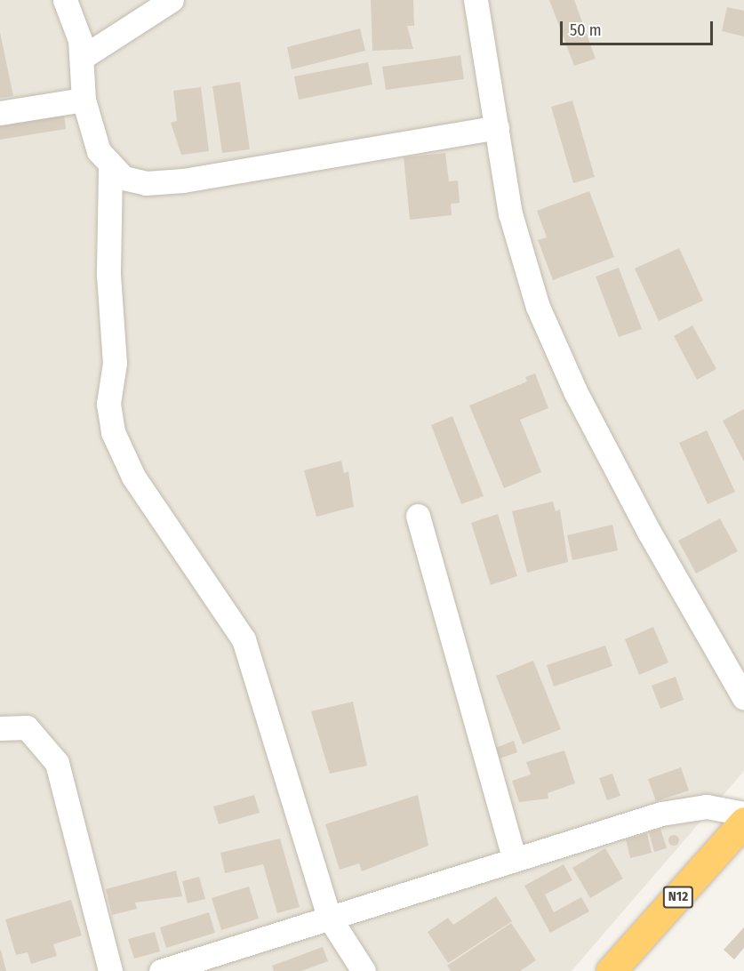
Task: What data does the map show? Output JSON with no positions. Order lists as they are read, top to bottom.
{
  "streets": {
    "highway": ["N12"]
  },
  "scale_bar": "50 m"
}
